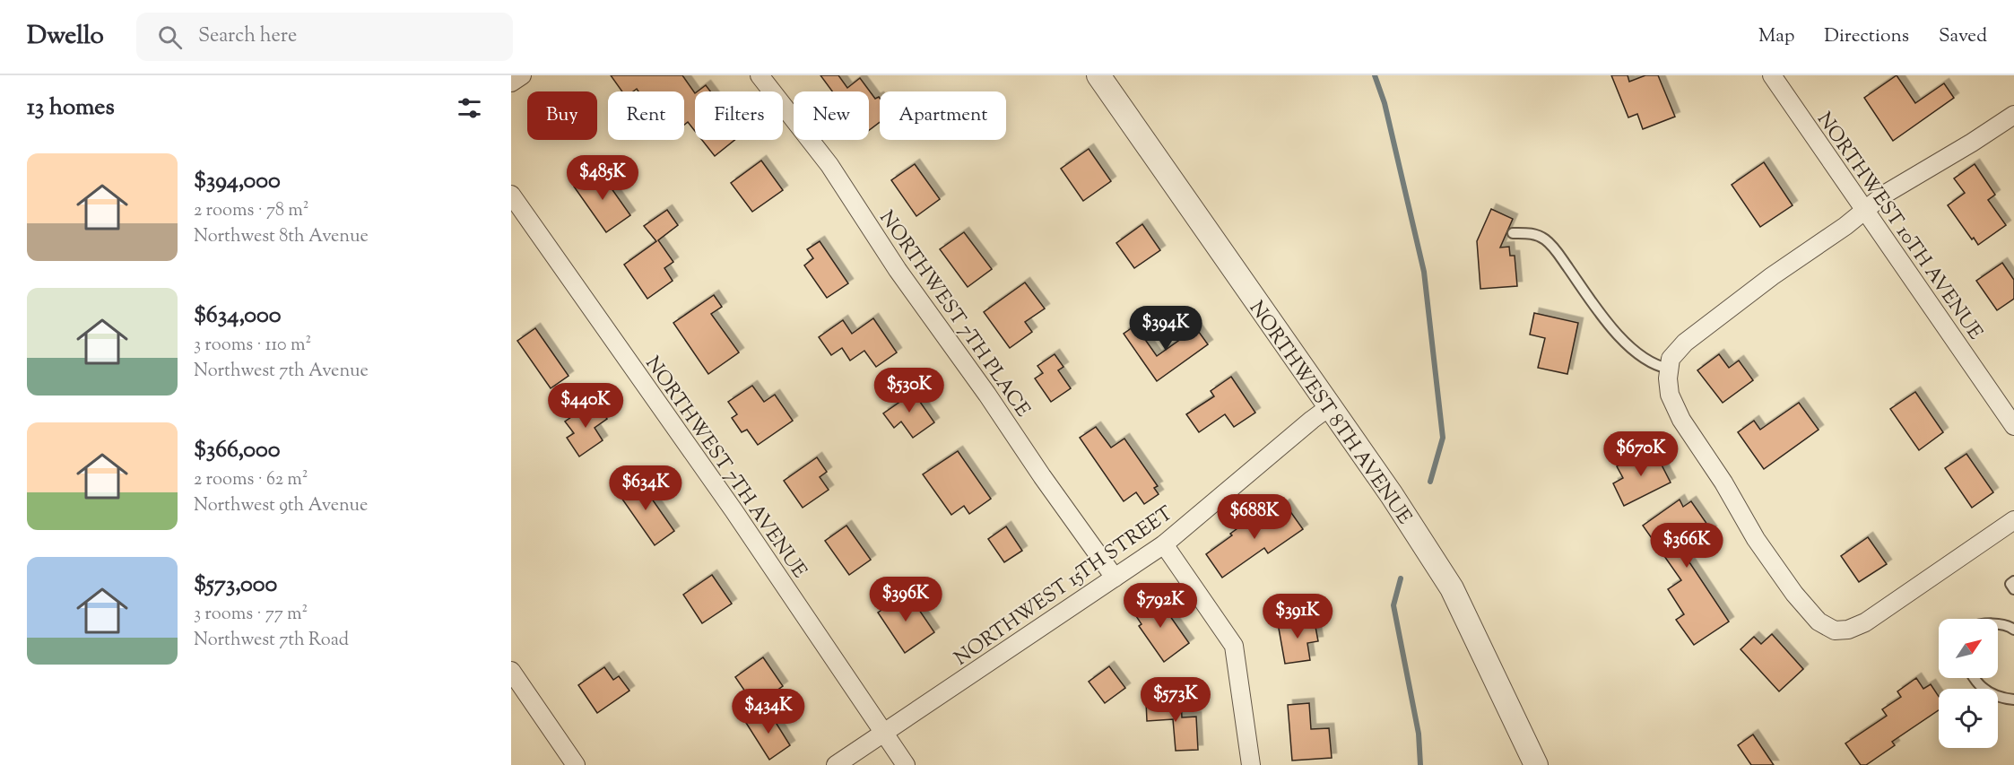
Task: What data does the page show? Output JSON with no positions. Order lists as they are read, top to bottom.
{
  "streets": {
    "street": [
      "NORTHWEST 10TH AVENUE",
      "NORTHWEST 7TH PLACE",
      "NORTHWEST 8TH AVENUE",
      "NORTHWEST 7TH AVENUE",
      "NORTHWEST 15TH STREET"
    ]
  },
  "crossings": [
    ["NORTHWEST 7TH PLACE", "NORTHWEST 15TH STREET"],
    ["NORTHWEST 8TH AVENUE", "NORTHWEST 15TH STREET"],
    ["NORTHWEST 7TH AVENUE", "NORTHWEST 15TH STREET"]
  ],
  "north": "top right",
  "page": {
    "header": "Dwello",
    "search": "Search here",
    "nav": ["Map", "Directions", "Saved"],
    "heading": "13 homes",
    "chip": [
      "Buy",
      "Rent",
      "Filters",
      "New",
      "Apartment"
    ],
    "list": [
      {
        "name": "$394,000",
        "note": "2 rooms · 78 m² · Northwest 8th Avenue"
      },
      {
        "name": "$634,000",
        "note": "3 rooms · 110 m² · Northwest 7th Avenue"
      },
      {
        "name": "$366,000",
        "note": "2 rooms · 62 m² · Northwest 9th Avenue"
      },
      {
        "name": "$573,000",
        "note": "3 rooms · 77 m² · Northwest 7th Road"
      }
    ],
    "price": [
      "$485K",
      "$394K",
      "$530K",
      "$440K",
      "$670K",
      "$634K",
      "$688K",
      "$366K",
      "$396K",
      "$792K",
      "$391K",
      "$573K",
      "$434K"
    ]
  }
}
